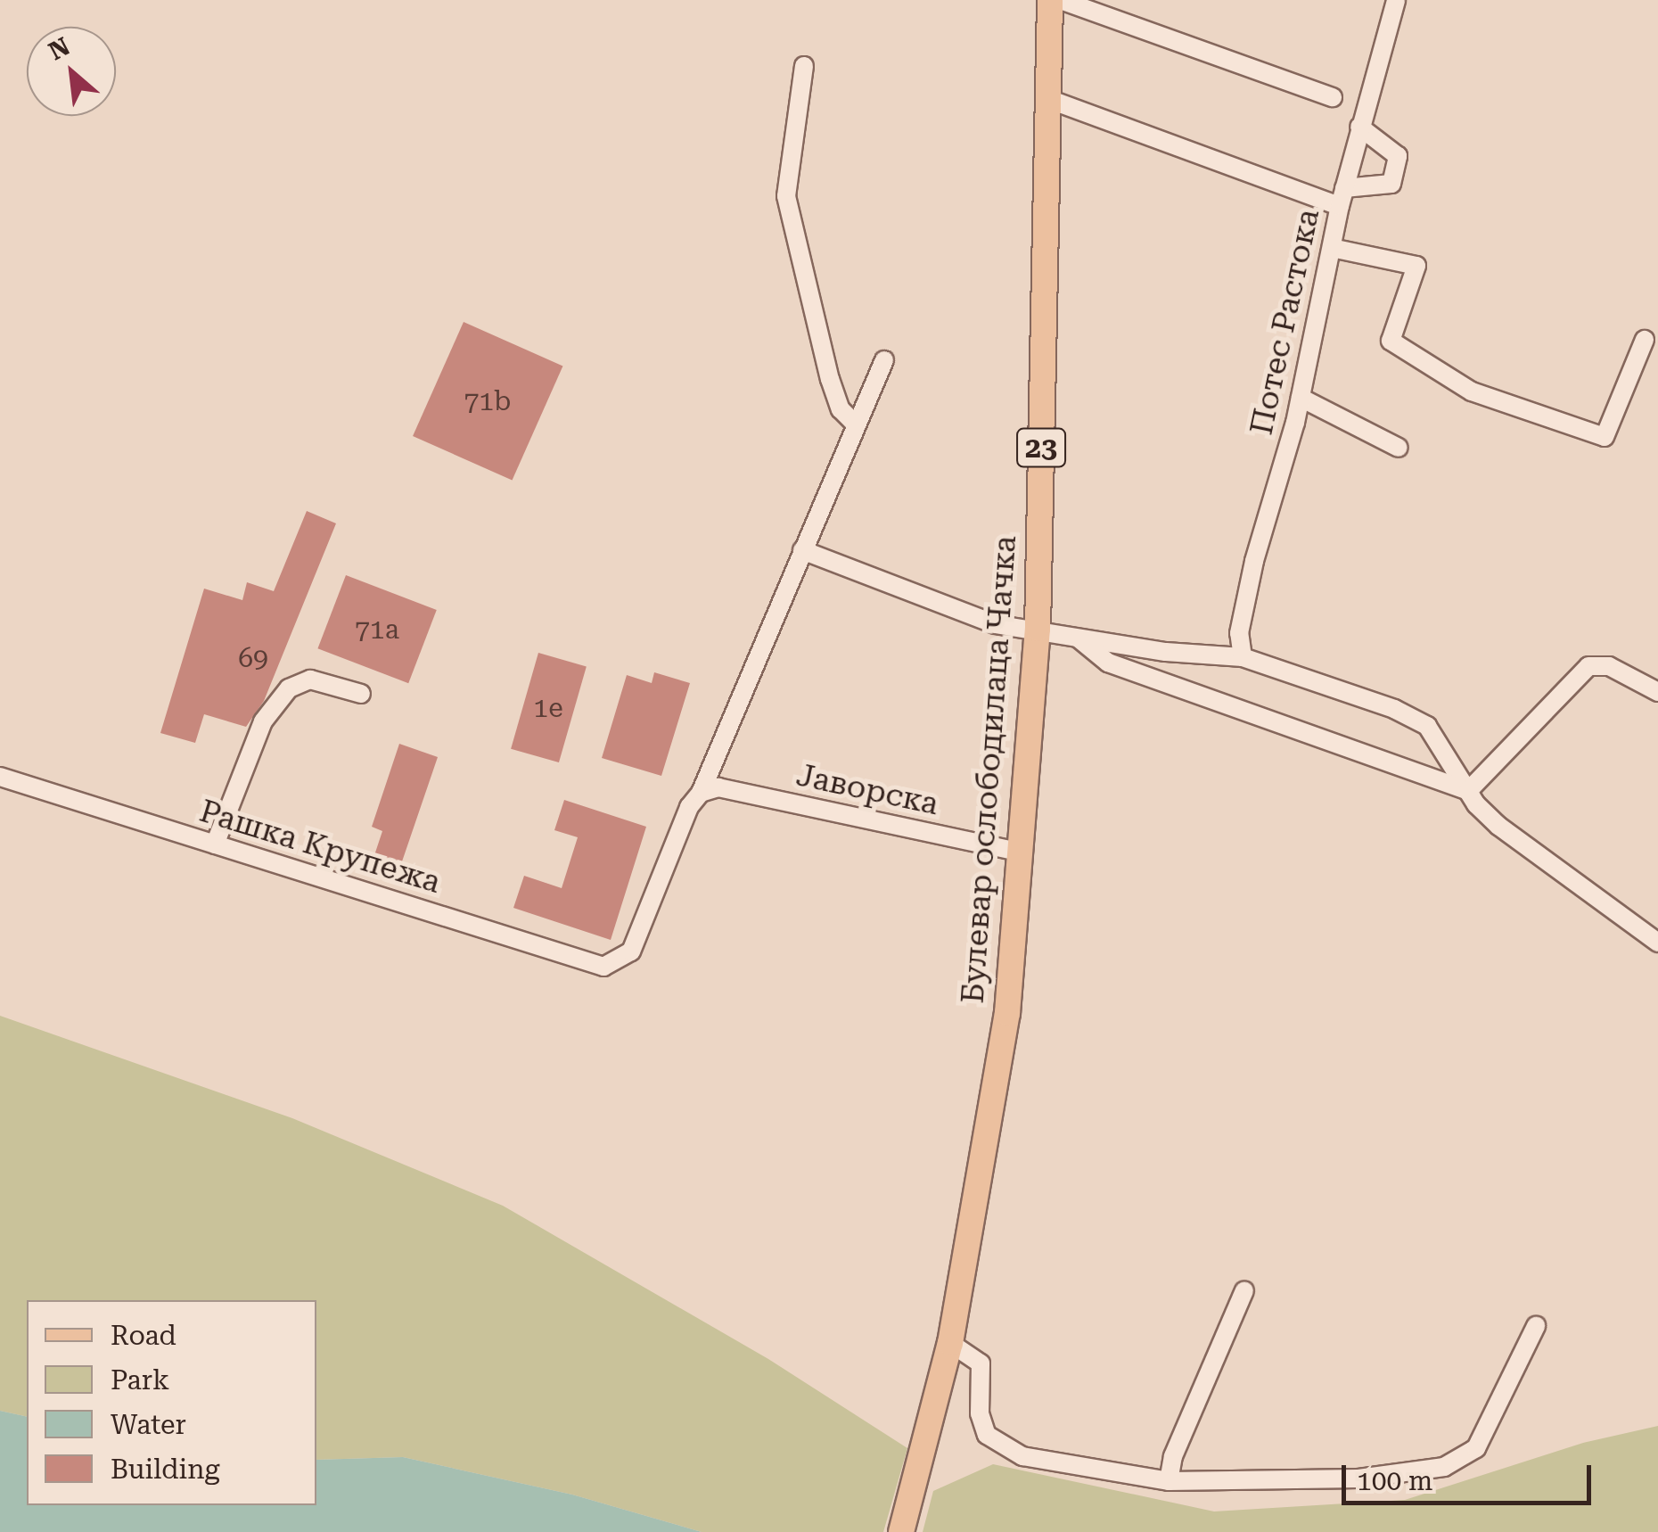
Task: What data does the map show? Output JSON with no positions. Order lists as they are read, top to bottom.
{
  "streets": {
    "main road": ["23", "Булевар ослободилаца Чачка"],
    "street": ["Потес Растока", "Јаворска", "Рашка Крупежа"]
  },
  "crossings": [
    ["Булевар ослободилаца Чачка", "Јаворска"],
    ["Јаворска", "Рашка Крупежа"]
  ],
  "house_numbers": [
    "71b",
    "71a",
    "69",
    "1e"
  ],
  "legend": [
    "Road",
    "Park",
    "Water",
    "Building"
  ],
  "scale_bar": "100 m",
  "north": "top left"
}
